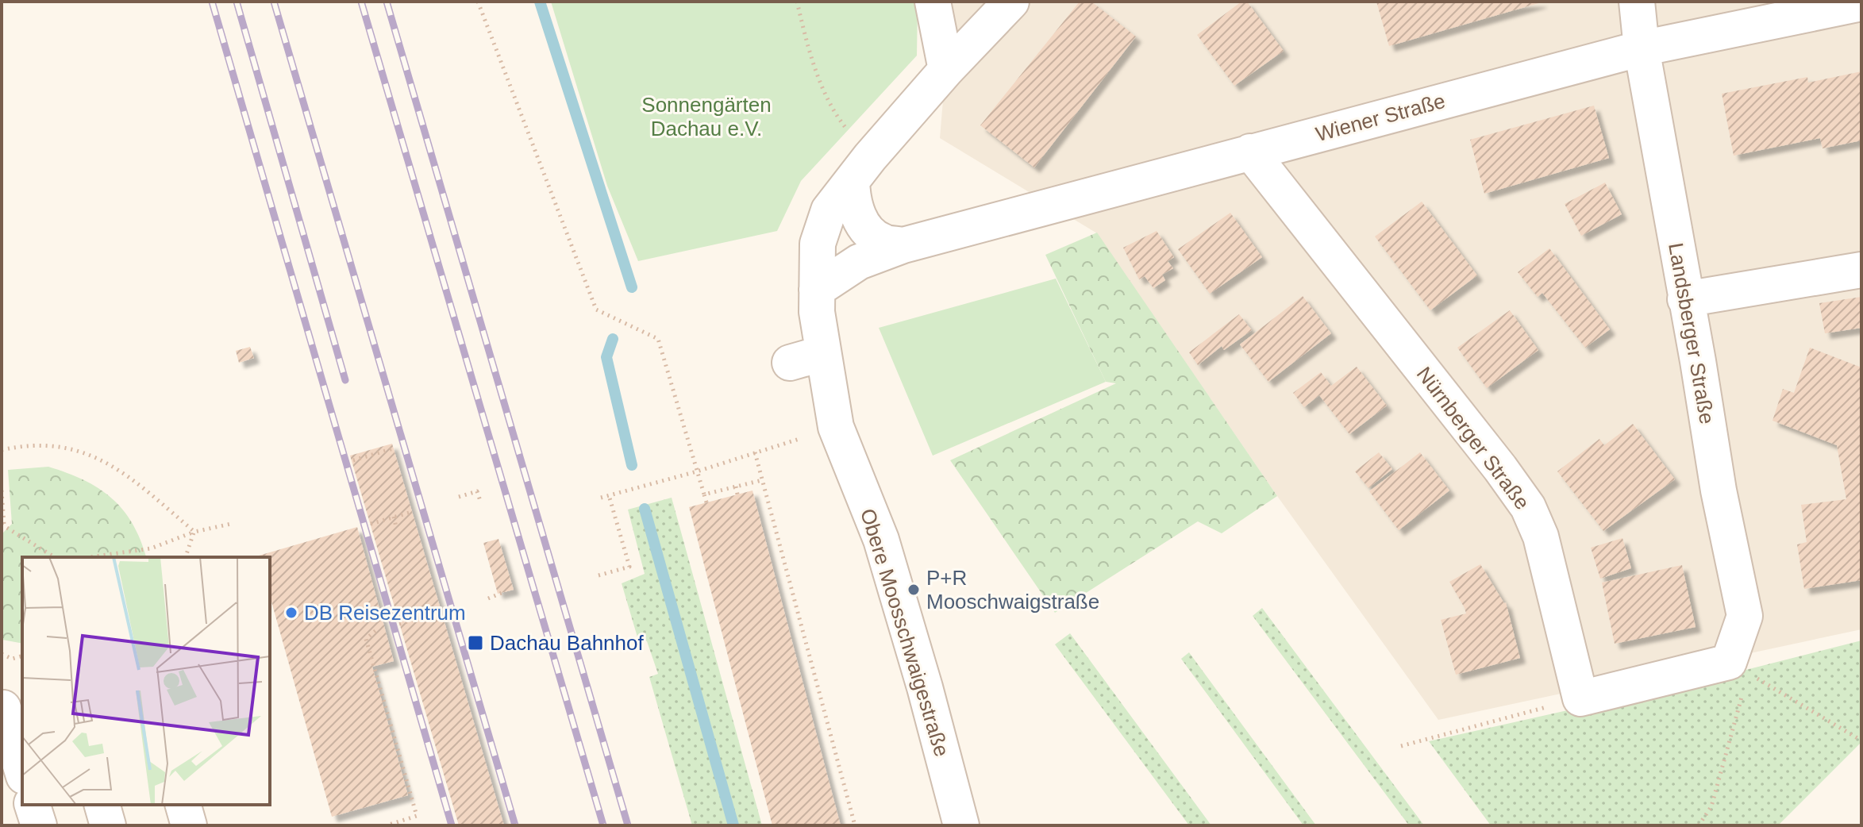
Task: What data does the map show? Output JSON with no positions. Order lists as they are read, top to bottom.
{
  "streets": {
    "street": [
      "Wiener Straße",
      "Landsberger Straße",
      "Nürnberger Straße",
      "Obere Moosschwaigestraße"
    ]
  },
  "crossings": [
    ["Wiener Straße", "Landsberger Straße"],
    ["Wiener Straße", "Nürnberger Straße"],
    ["Wiener Straße", "Obere Moosschwaigestraße"]
  ],
  "parks": ["Sonnengärten Dachau e.V."],
  "places": {
    "other": ["P+R Mooschwaigstraße", "DB Reisezentrum"],
    "transit": ["Dachau Bahnhof"]
  }
}
